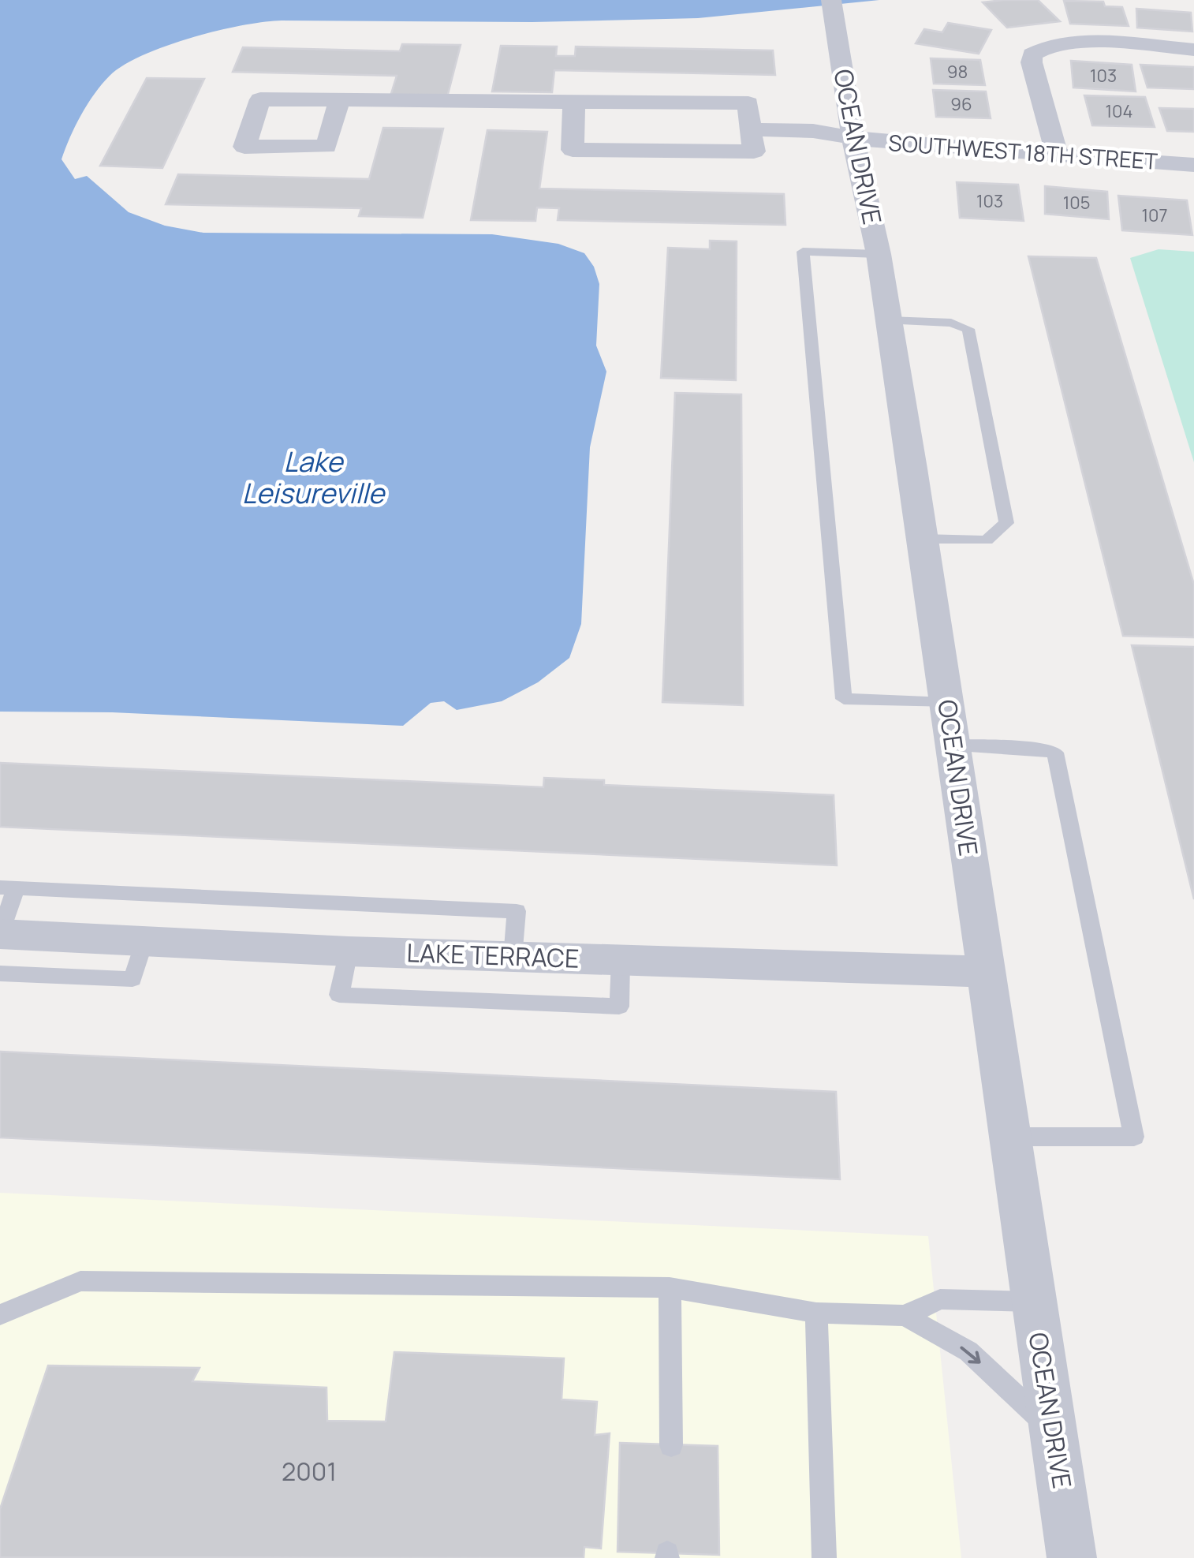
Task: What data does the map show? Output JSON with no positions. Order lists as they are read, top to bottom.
{
  "streets": {
    "street": ["OCEAN DRIVE", "SOUTHWEST 18TH STREET", "LAKE TERRACE"]
  },
  "crossings": [
    ["OCEAN DRIVE", "SOUTHWEST 18TH STREET"],
    ["OCEAN DRIVE", "LAKE TERRACE"]
  ],
  "water": ["Lake Leisureville"],
  "house_numbers": [
    "98",
    "103",
    "96",
    "104",
    "103",
    "105",
    "107",
    "2001"
  ]
}
